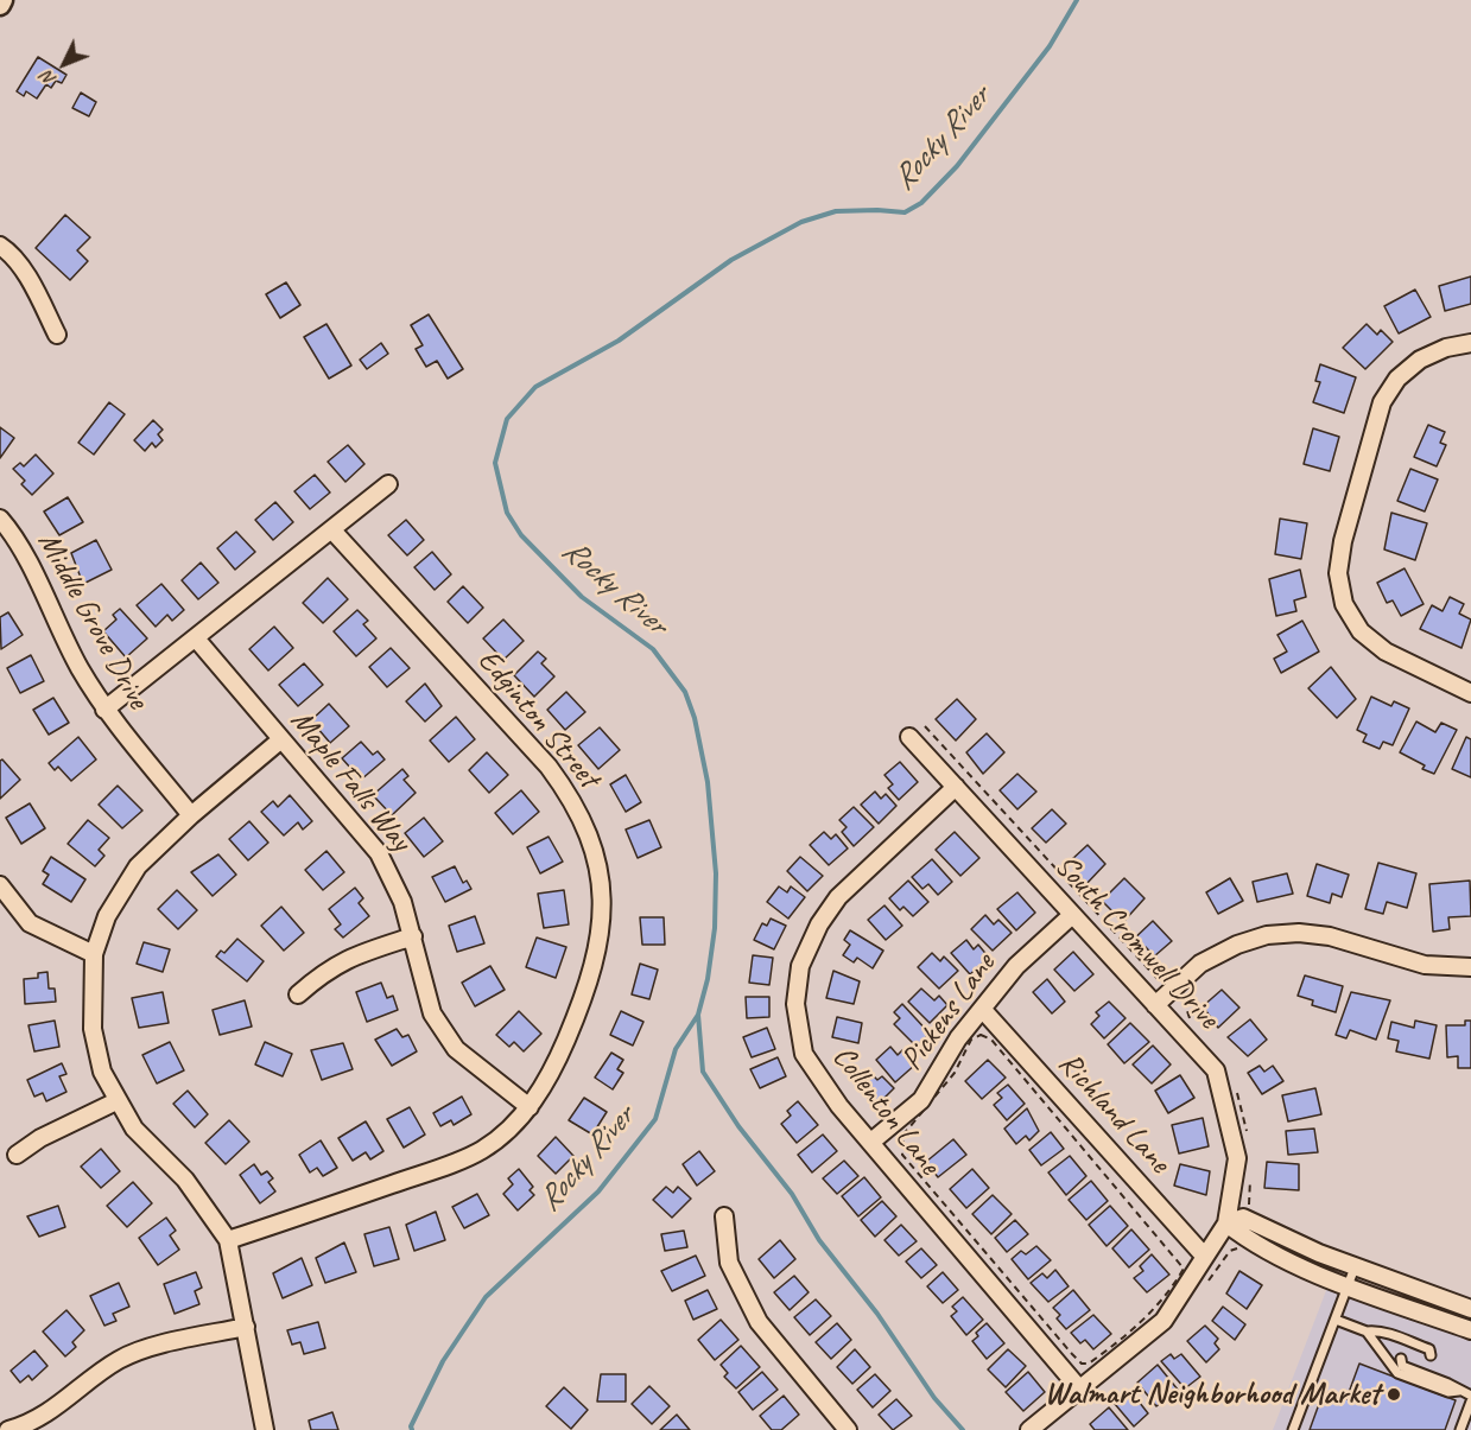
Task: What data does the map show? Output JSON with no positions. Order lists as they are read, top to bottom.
{
  "streets": {
    "street": [
      "Middle Grove Drive",
      "Edginton Street",
      "Maple Falls Way",
      "South Cromwell Drive",
      "Pickens Lane",
      "Collenton Lane",
      "Richland Lane"
    ]
  },
  "crossings": [
    ["Edginton Street", "Maple Falls Way"],
    ["South Cromwell Drive", "Pickens Lane"],
    ["South Cromwell Drive", "Collenton Lane"],
    ["Pickens Lane", "Collenton Lane"],
    ["Pickens Lane", "Richland Lane"]
  ],
  "water": ["Rocky River"],
  "places": ["Walmart Neighborhood Market"],
  "north": "bottom left"
}
